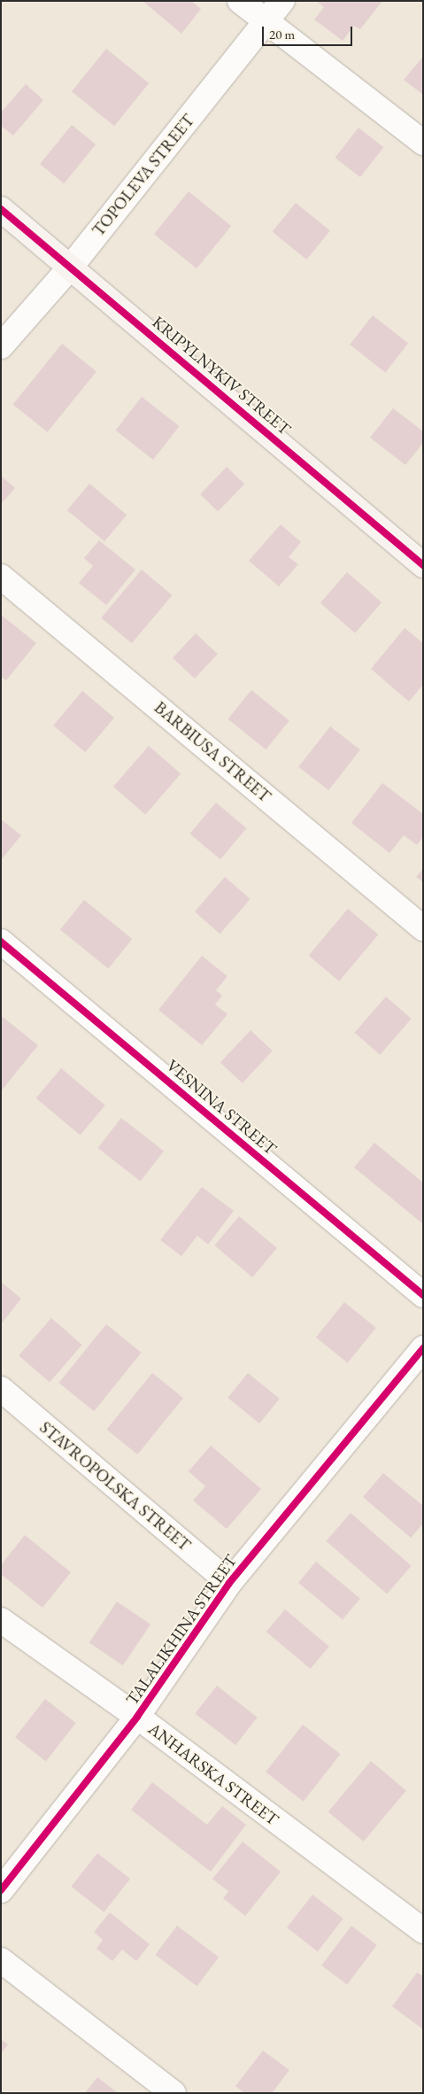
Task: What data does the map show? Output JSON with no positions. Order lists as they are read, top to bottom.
{
  "streets": {
    "street": [
      "TOPOLEVA STREET",
      "KRIPYLNYKIV STREET",
      "BARBIUSA STREET",
      "VESNINA STREET",
      "STAVROPOLSKA STREET",
      "TALALIKHINA STREET",
      "ANHARSKA STREET"
    ]
  },
  "crossings": [
    ["TOPOLEVA STREET", "KRIPYLNYKIV STREET"],
    ["STAVROPOLSKA STREET", "TALALIKHINA STREET"],
    ["TALALIKHINA STREET", "ANHARSKA STREET"]
  ],
  "scale_bar": "20 m"
}
